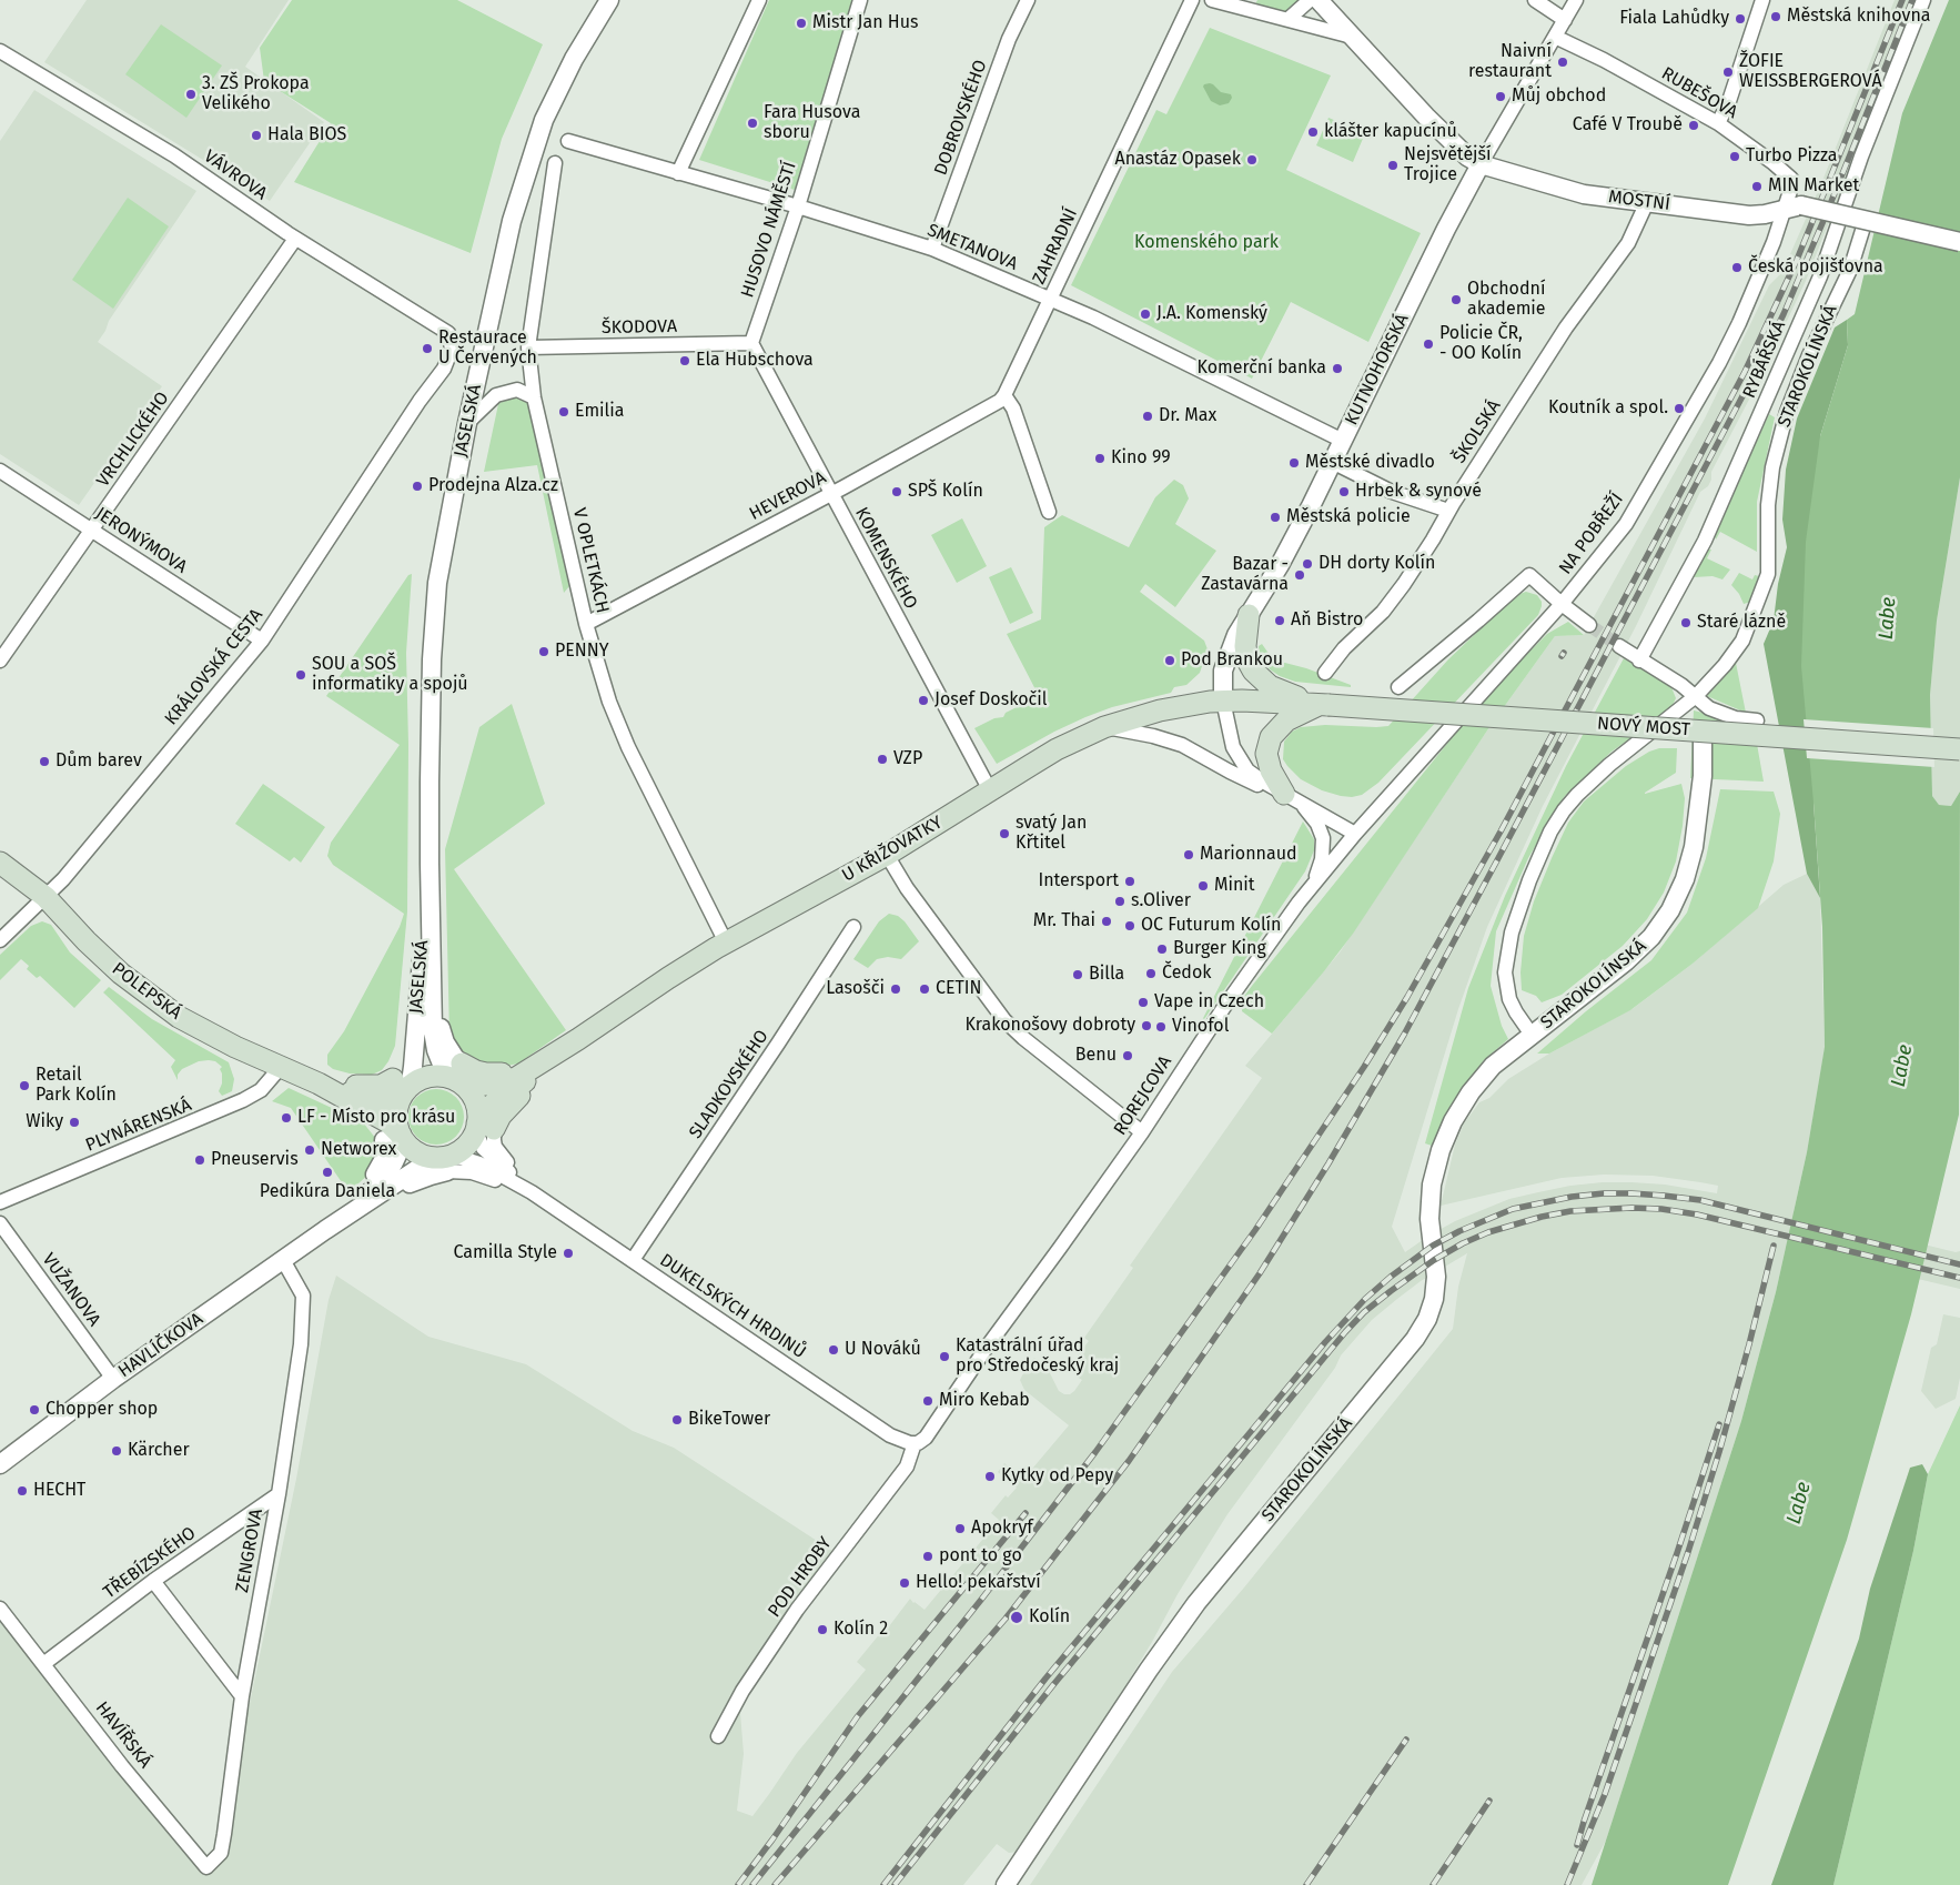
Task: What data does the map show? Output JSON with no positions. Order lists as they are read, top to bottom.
{
  "streets": {
    "main road": ["NOVÝ MOST", "U KŘIŽOVATKY", "POLEPSKÁ"],
    "street": [
      "RUBEŠOVA",
      "DOBROVSKÉHO",
      "VÁVROVA",
      "MOSTNÍ",
      "HUSOVO NÁMĚSTÍ",
      "ZAHRADNÍ",
      "SMETANOVA",
      "ŠKODOVA",
      "RYBÁŘSKÁ",
      "STAROKOLÍNSKÁ",
      "KUTNOHORSKÁ",
      "JASELSKÁ",
      "ŠKOLSKÁ",
      "VRCHLICKÉHO",
      "HEVEROVA",
      "NA POBŘEŽÍ",
      "JERONÝMOVA",
      "KOMENSKÉHO",
      "V OPLETKÁCH",
      "KRÁLOVSKÁ CESTA",
      "SLADKOVSKÉHO",
      "ROREJCOVA",
      "PLYNÁRENSKÁ",
      "VUŽANOVA",
      "DUKELSKÝCH HRDINŮ",
      "HAVLÍČKOVA",
      "ZENGROVA",
      "TŘEBÍZSKÉHO",
      "POD HROBY",
      "HAVÍŘSKÁ"
    ]
  },
  "crossings": [
    ["RUBEŠOVA", "MOSTNÍ"],
    ["RUBEŠOVA", "KUTNOHORSKÁ"],
    ["RUBEŠOVA", "NA POBŘEŽÍ"],
    ["DOBROVSKÉHO", "SMETANOVA"],
    ["VÁVROVA", "VRCHLICKÉHO"],
    ["VÁVROVA", "KRÁLOVSKÁ CESTA"],
    ["MOSTNÍ", "KUTNOHORSKÁ"],
    ["MOSTNÍ", "ŠKOLSKÁ"],
    ["MOSTNÍ", "NA POBŘEŽÍ"],
    ["HUSOVO NÁMĚSTÍ", "SMETANOVA"],
    ["HUSOVO NÁMĚSTÍ", "ŠKODOVA"],
    ["HUSOVO NÁMĚSTÍ", "KOMENSKÉHO"],
    ["ZAHRADNÍ", "SMETANOVA"],
    ["ZAHRADNÍ", "HEVEROVA"],
    ["SMETANOVA", "KUTNOHORSKÁ"],
    ["ŠKODOVA", "KOMENSKÉHO"],
    ["ŠKODOVA", "V OPLETKÁCH"],
    ["STAROKOLÍNSKÁ", "NOVÝ MOST"],
    ["KUTNOHORSKÁ", "U KŘIŽOVATKY"],
    ["JASELSKÁ", "POLEPSKÁ"],
    ["VRCHLICKÉHO", "JERONÝMOVA"],
    ["HEVEROVA", "KOMENSKÉHO"],
    ["HEVEROVA", "V OPLETKÁCH"],
    ["NA POBŘEŽÍ", "ROREJCOVA"],
    ["JERONÝMOVA", "KRÁLOVSKÁ CESTA"],
    ["KOMENSKÉHO", "U KŘIŽOVATKY"],
    ["V OPLETKÁCH", "U KŘIŽOVATKY"],
    ["KRÁLOVSKÁ CESTA", "POLEPSKÁ"],
    ["NOVÝ MOST", "U KŘIŽOVATKY"],
    ["U KŘIŽOVATKY", "POLEPSKÁ"],
    ["U KŘIŽOVATKY", "DUKELSKÝCH HRDINŮ"],
    ["U KŘIŽOVATKY", "HAVLÍČKOVA"],
    ["POLEPSKÁ", "PLYNÁRENSKÁ"],
    ["POLEPSKÁ", "DUKELSKÝCH HRDINŮ"],
    ["POLEPSKÁ", "HAVLÍČKOVA"],
    ["SLADKOVSKÉHO", "DUKELSKÝCH HRDINŮ"],
    ["ROREJCOVA", "DUKELSKÝCH HRDINŮ"],
    ["ROREJCOVA", "POD HROBY"],
    ["VUŽANOVA", "HAVLÍČKOVA"],
    ["DUKELSKÝCH HRDINŮ", "HAVLÍČKOVA"],
    ["DUKELSKÝCH HRDINŮ", "POD HROBY"],
    ["HAVLÍČKOVA", "ZENGROVA"],
    ["ZENGROVA", "TŘEBÍZSKÉHO"],
    ["ZENGROVA", "HAVÍŘSKÁ"],
    ["TŘEBÍZSKÉHO", "HAVÍŘSKÁ"]
  ],
  "water": ["Labe"],
  "parks": ["Komenského park"],
  "places": [
    "Městská knihovna",
    "Fiala Lahůdky",
    "Mistr Jan Hus",
    "Naivní restaurant",
    "ŽOFIE WEISSBERGEROVÁ",
    "3. ZŠ Prokopa Velikého",
    "Můj obchod",
    "Fara Husova sboru",
    "Café V Troubě",
    "klášter kapucínů",
    "Hala BIOS",
    "Turbo Pizza",
    "Anastáz Opasek",
    "Nejsvětější Trojice",
    "MIN Market",
    "Česká pojišťovna",
    "Obchodní akademie",
    "J.A. Komenský",
    "Policie ČR, - OO Kolín",
    "Restaurace U Červených",
    "Ela Hubschova",
    "Komerční banka",
    "Koutník a spol.",
    "Emilia",
    "Dr. Max",
    "Kino 99",
    "Městské divadlo",
    "Prodejna Alza.cz",
    "SPŠ Kolín",
    "Hrbek & synové",
    "Městská policie",
    "DH dorty Kolín",
    "Bazar - Zastavárna",
    "Aň Bistro",
    "Staré lázně",
    "PENNY",
    "Pod Brankou",
    "SOU a SOŠ informatiky a spojů",
    "Josef Doskočil",
    "VZP",
    "Dům barev",
    "svatý Jan Křtitel",
    "Marionnaud",
    "Intersport",
    "Minit",
    "s.Oliver",
    "Mr. Thai",
    "OC Futurum Kolín",
    "Burger King",
    "Čedok",
    "Billa",
    "Lasošči",
    "CETIN",
    "Vape in Czech",
    "Krakonošovy dobroty",
    "Vinofol",
    "Benu",
    "Retail Park Kolín",
    "LF - Místo pro krásu",
    "Wiky",
    "Networex",
    "Pneuservis",
    "Pedikúra Daniela",
    "Camilla Style",
    "U Nováků",
    "Katastrální úřad pro Středočeský kraj",
    "Miro Kebab",
    "Chopper shop",
    "BikeTower",
    "Kärcher",
    "Kytky od Pepy",
    "HECHT",
    "Apokryf",
    "pont to go",
    "Hello! pekařství",
    "Kolín",
    "Kolín 2"
  ]
}
